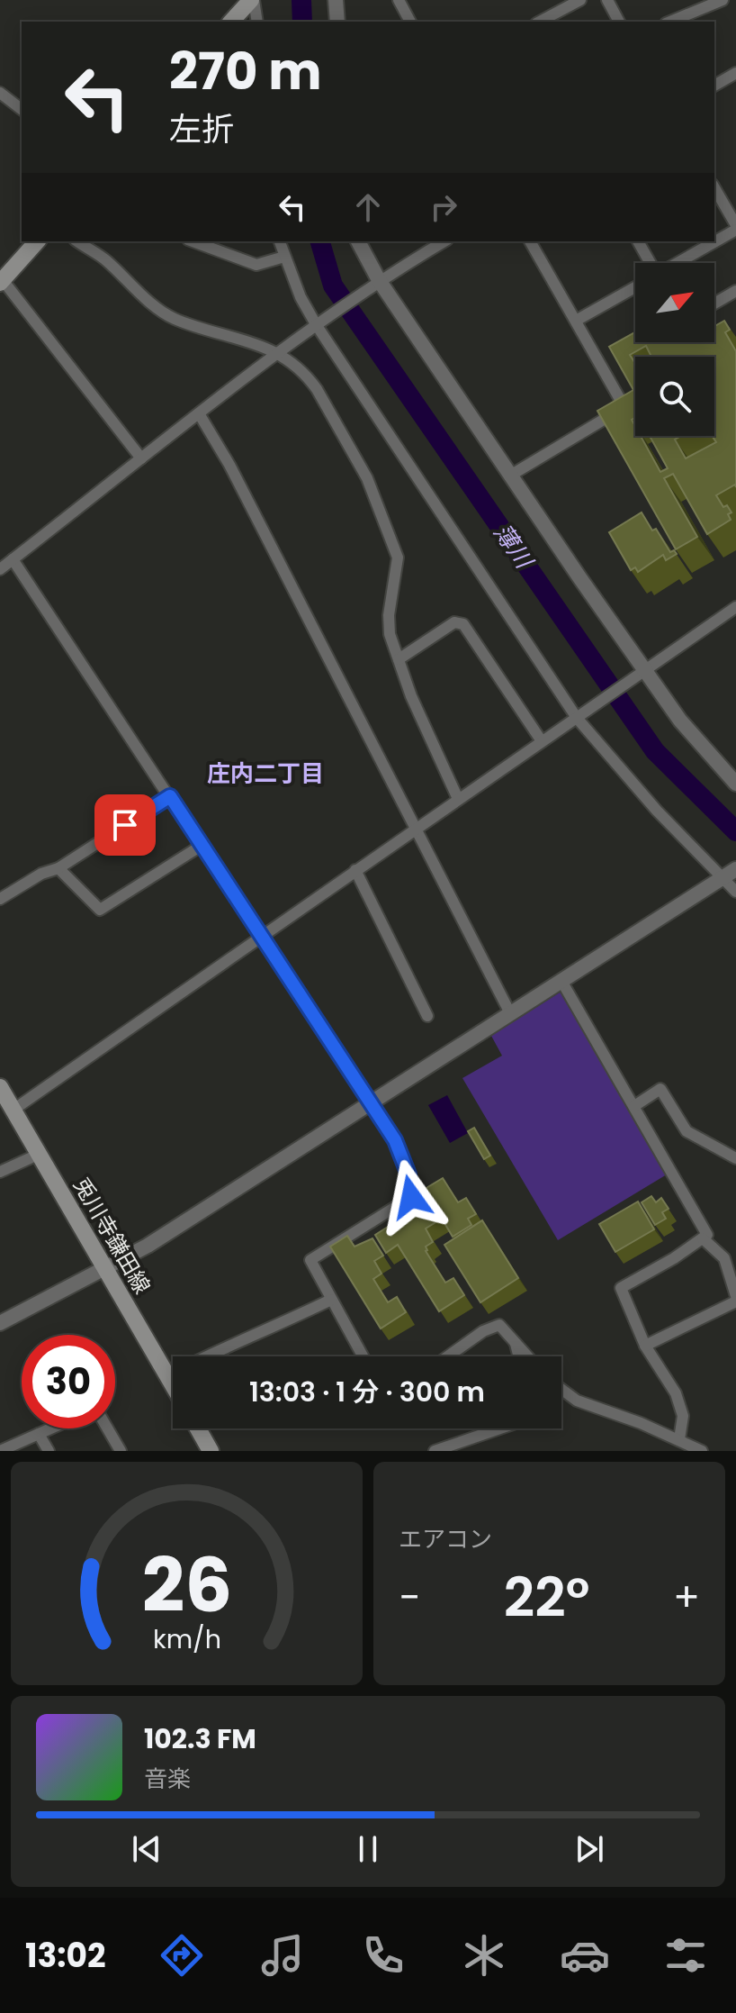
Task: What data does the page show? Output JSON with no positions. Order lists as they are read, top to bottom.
{
  "streets": {
    "main road": ["兎川寺鎌田線"]
  },
  "districts": ["庄内二丁目"],
  "water": ["薄川"],
  "north": "top right",
  "page": {
    "turn": ["270 m", "左折"],
    "limit": "30",
    "trip": "13:03 · 1 分 · 300 m",
    "tile": "エアコン",
    "heat": ["−", "22°", "+"],
    "song": ["102.3 FM", "音楽"],
    "tabs": "13:02",
    "gauge": ["26", "km/h"]
  }
}
